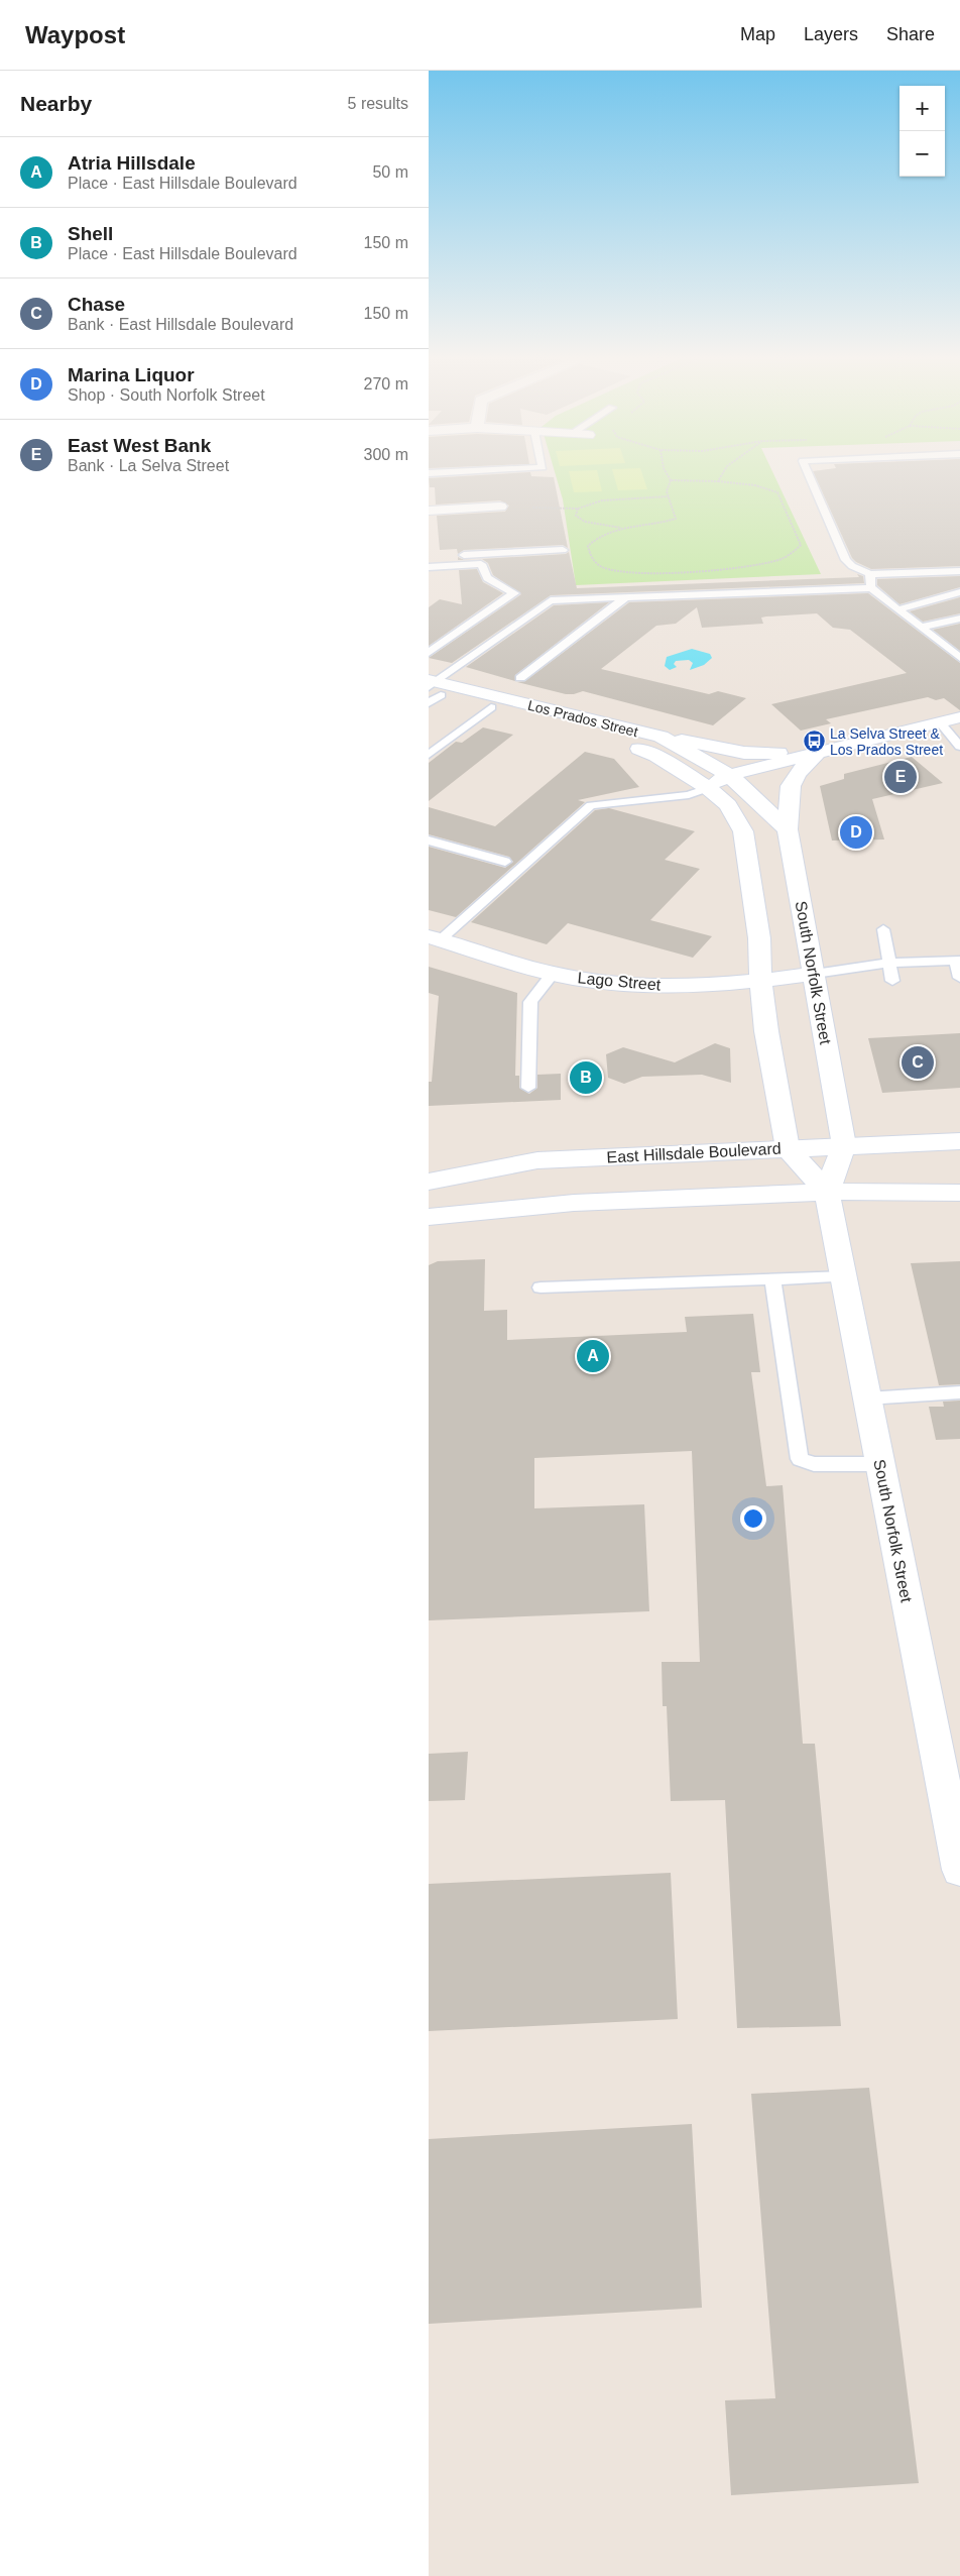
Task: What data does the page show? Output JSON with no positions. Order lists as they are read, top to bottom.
{
  "streets": {
    "street": [
      "Los Prados Street",
      "South Norfolk Street",
      "Lago Street",
      "East Hillsdale Boulevard"
    ]
  },
  "crossings": [
    ["South Norfolk Street", "Lago Street"],
    ["South Norfolk Street", "East Hillsdale Boulevard"]
  ],
  "places": {
    "bus stop": ["La Selva Street & Los Prados Street"]
  },
  "page": {
    "header": "Waypost",
    "nav": ["Map", "Layers", "Share"],
    "heading": ["Nearby", "5 results"],
    "map_buttons": ["+", "−"],
    "list": [
      {
        "mark": "A",
        "name": "Atria Hillsdale",
        "note": "Place · East Hillsdale Boulevard",
        "value": "50 m"
      },
      {
        "mark": "B",
        "name": "Shell",
        "note": "Place · East Hillsdale Boulevard",
        "value": "150 m"
      },
      {
        "mark": "C",
        "name": "Chase",
        "note": "Bank · East Hillsdale Boulevard",
        "value": "150 m"
      },
      {
        "mark": "D",
        "name": "Marina Liquor",
        "note": "Shop · South Norfolk Street",
        "value": "270 m"
      },
      {
        "mark": "E",
        "name": "East West Bank",
        "note": "Bank · La Selva Street",
        "value": "300 m"
      }
    ],
    "pins": [
      "E",
      "D",
      "C",
      "B",
      "A"
    ]
  }
}
